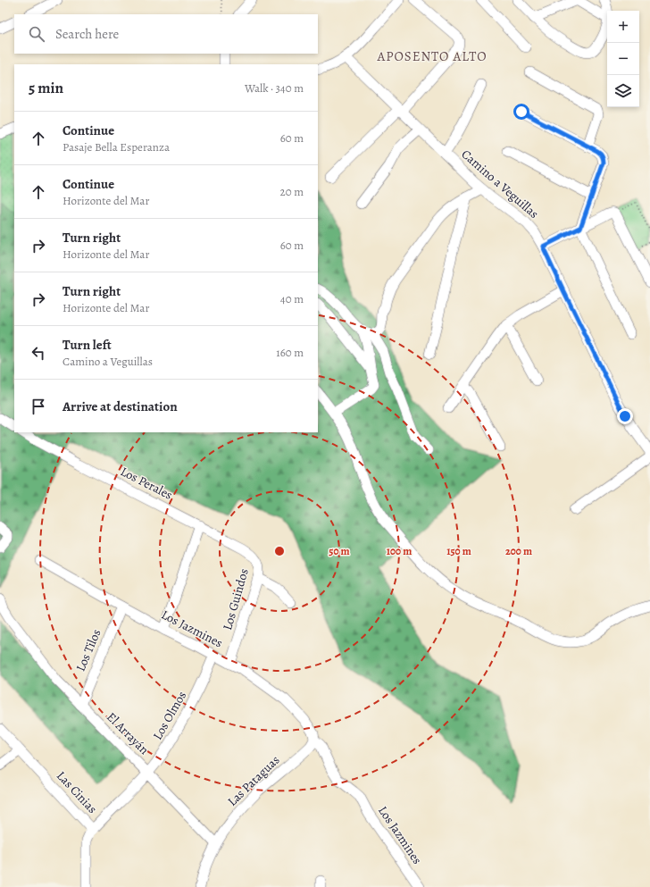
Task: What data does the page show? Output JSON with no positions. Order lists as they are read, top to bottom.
{
  "streets": {
    "street": [
      "Camino a Veguillas",
      "Los Perales",
      "Los Guindos",
      "Los Jazmines",
      "Los Tilos",
      "Los Olmos",
      "El Arrayán",
      "Las Pataguas",
      "Las Cinias"
    ]
  },
  "crossings": [
    ["Los Perales", "Los Guindos"],
    ["Los Guindos", "Los Jazmines"],
    ["Los Jazmines", "Los Tilos"],
    ["Los Jazmines", "Los Olmos"],
    ["Los Jazmines", "Las Pataguas"],
    ["Los Tilos", "El Arrayán"],
    ["Los Olmos", "El Arrayán"],
    ["Los Olmos", "Las Cinias"],
    ["El Arrayán", "Las Pataguas"]
  ],
  "districts": ["APOSENTO ALTO"],
  "page": {
    "map_buttons": ["+", "−"],
    "search": "Search here",
    "heading": ["5 min", "Walk · 340 m"],
    "list": [
      ["Continue", "Pasaje Bella Esperanza", "60 m"],
      ["Continue", "Horizonte del Mar", "20 m"],
      ["Turn right", "Horizonte del Mar", "60 m"],
      ["Turn right", "Horizonte del Mar", "40 m"],
      ["Turn left", "Camino a Veguillas", "160 m"],
      "Arrive at destination"
    ]
  },
  "rings": [
    "50 m",
    "100 m",
    "150 m",
    "200 m"
  ]
}
